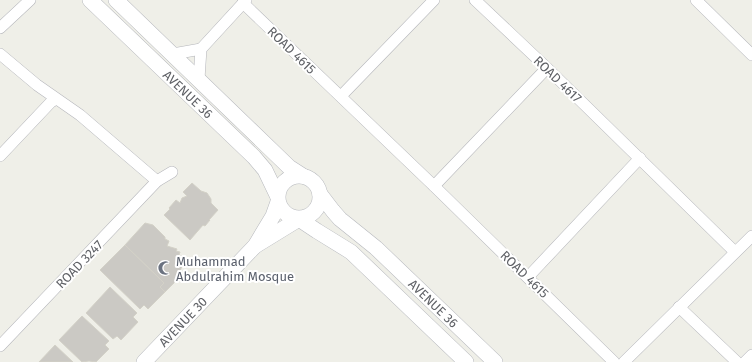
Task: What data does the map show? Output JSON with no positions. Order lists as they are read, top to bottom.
{
  "streets": {
    "street": [
      "ROAD 4615",
      "ROAD 4617",
      "AVENUE 36",
      "ROAD 3247",
      "AVENUE 30"
    ]
  },
  "crossings": [
    ["AVENUE 36", "AVENUE 30"]
  ],
  "places": {
    "mosque": ["Muhammad Abdulrahim Mosque"]
  }
}
